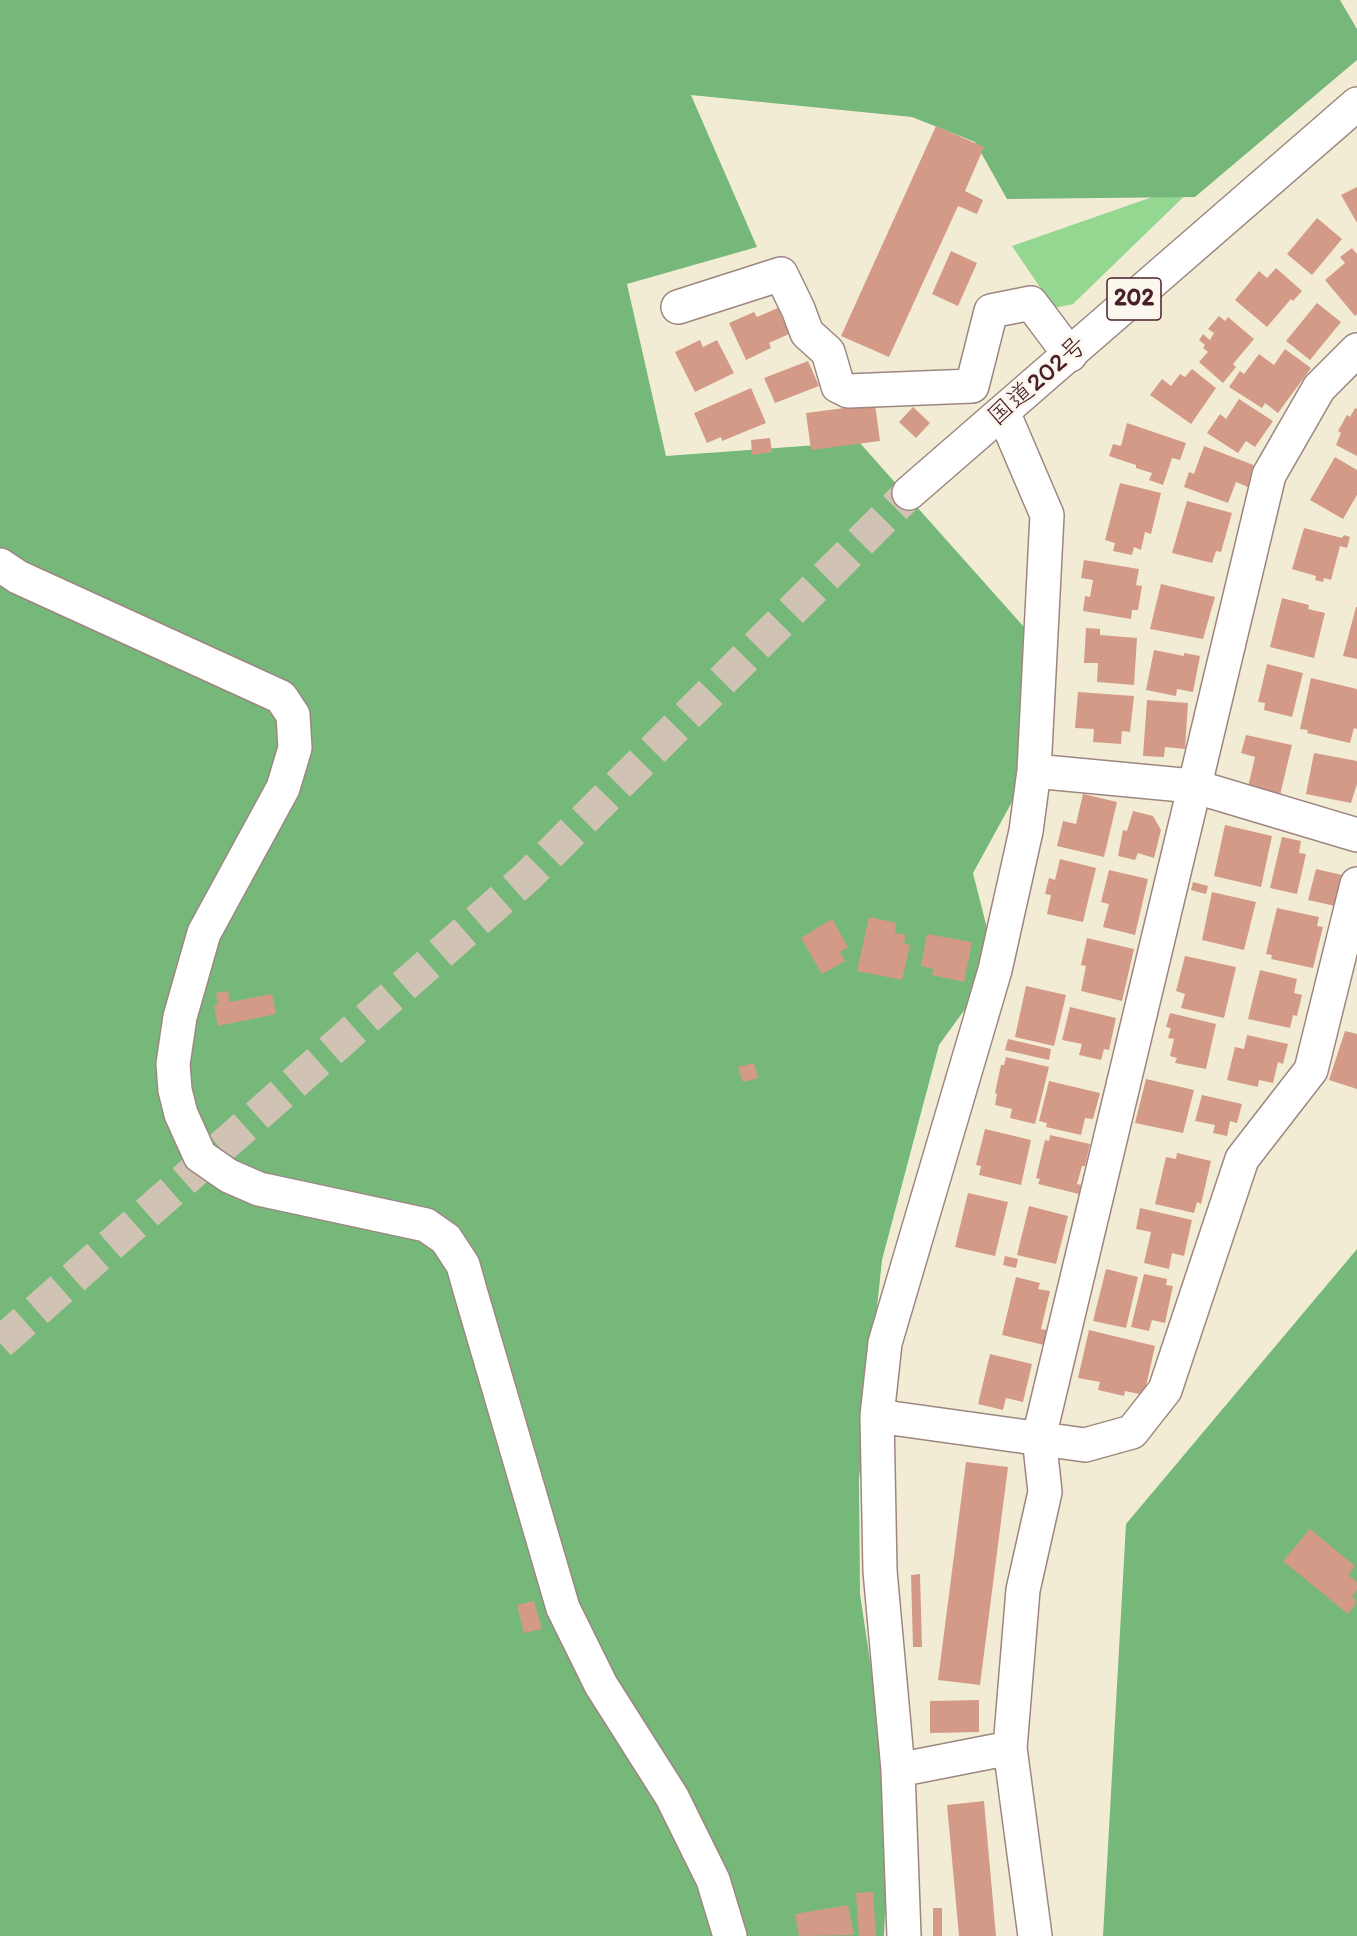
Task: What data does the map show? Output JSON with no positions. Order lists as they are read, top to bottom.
{
  "streets": {
    "main road": ["202", "国道202号"]
  }
}
